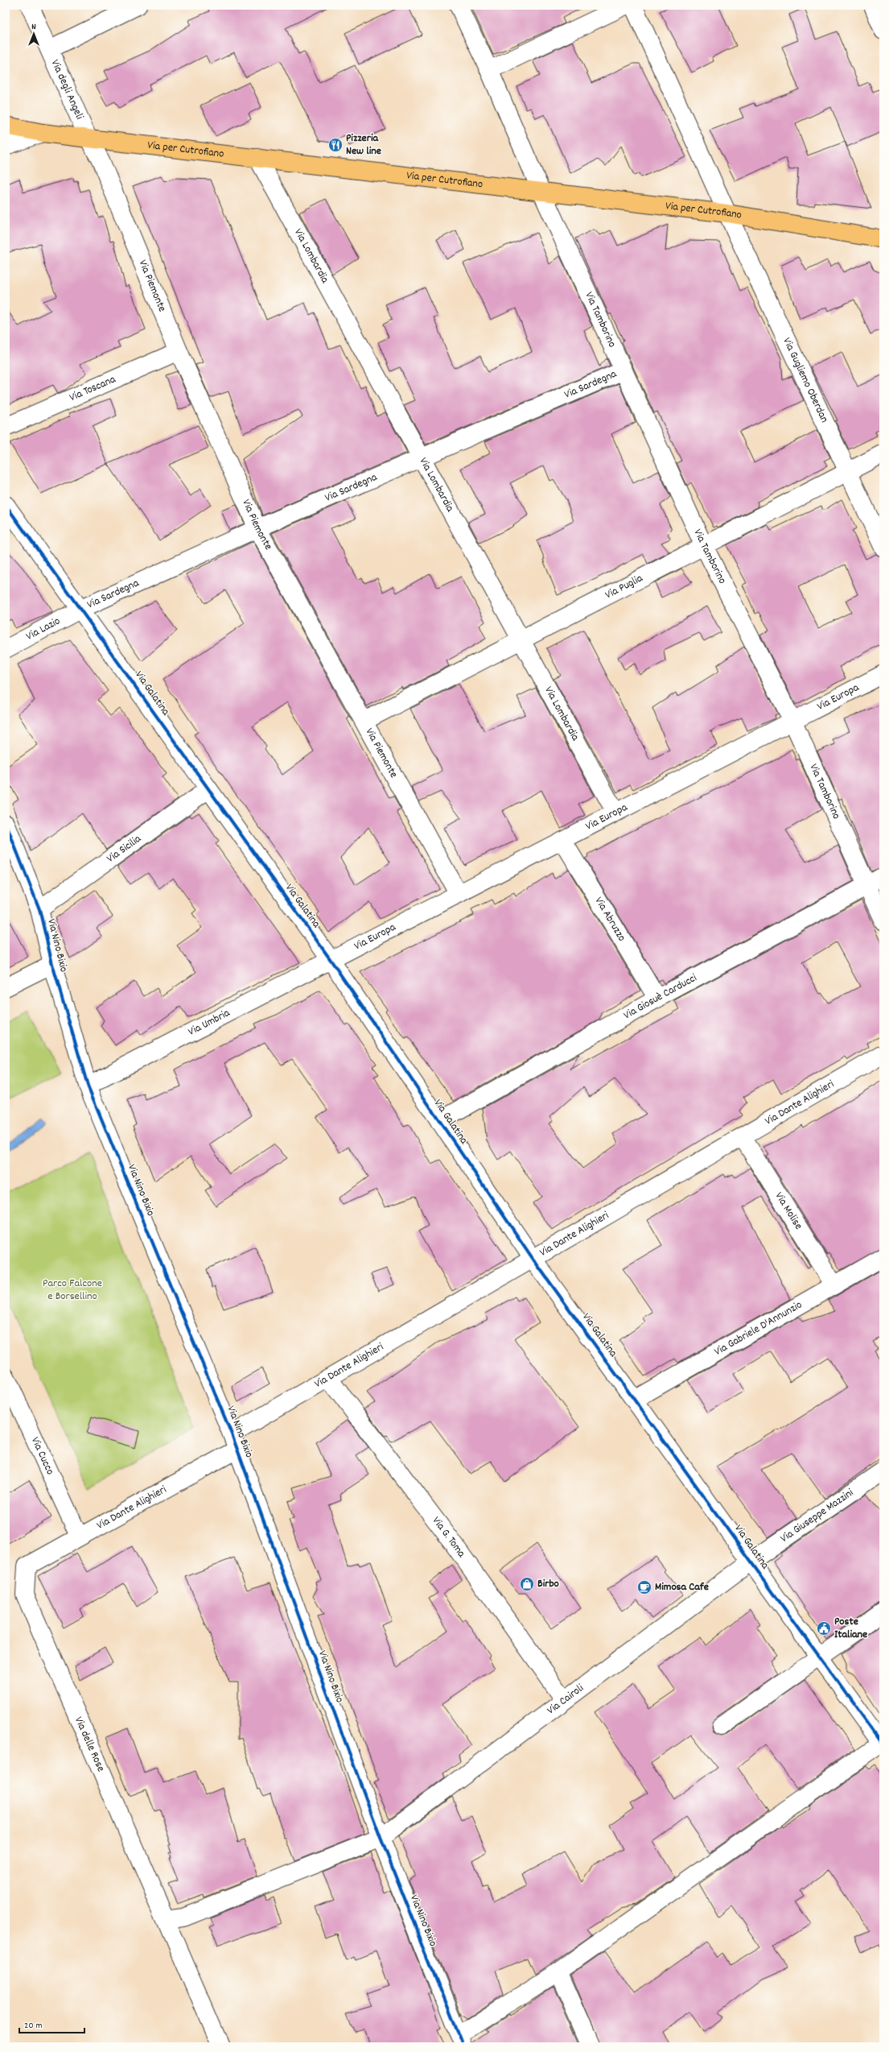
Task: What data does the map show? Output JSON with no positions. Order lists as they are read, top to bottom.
{
  "streets": {
    "main road": ["Via per Cutrofiano"],
    "street": [
      "Via degli Angeli",
      "Via Lombardia",
      "Via Piemonte",
      "Via Tamborino",
      "Via Gugliemo Oberdan",
      "Via Sardegna",
      "Via Toscana",
      "Via Puglia",
      "Via Lazio",
      "Via Galatina",
      "Via Europa",
      "Via Sicilia",
      "Via Abruzzo",
      "Via Nino Bixio",
      "Via Giosuè Carducci",
      "Via Umbria",
      "Via Dante Alighieri",
      "Via Molise",
      "Via Gabriele D'Annunzio",
      "Via Cucco",
      "Via Giuseppe Mazzini",
      "Via G. Toma",
      "Via Cairoli",
      "Via delle Rose"
    ]
  },
  "crossings": [
    ["Via degli Angeli", "Via per Cutrofiano"],
    ["Via degli Angeli", "Via Piemonte"],
    ["Via per Cutrofiano", "Via Lombardia"],
    ["Via per Cutrofiano", "Via Piemonte"],
    ["Via per Cutrofiano", "Via Tamborino"],
    ["Via per Cutrofiano", "Via Gugliemo Oberdan"],
    ["Via Lombardia", "Via Sardegna"],
    ["Via Lombardia", "Via Puglia"],
    ["Via Lombardia", "Via Europa"],
    ["Via Piemonte", "Via Sardegna"],
    ["Via Piemonte", "Via Toscana"],
    ["Via Piemonte", "Via Puglia"],
    ["Via Piemonte", "Via Europa"],
    ["Via Tamborino", "Via Sardegna"],
    ["Via Tamborino", "Via Puglia"],
    ["Via Tamborino", "Via Europa"],
    ["Via Tamborino", "Via Giosuè Carducci"],
    ["Via Gugliemo Oberdan", "Via Puglia"],
    ["Via Sardegna", "Via Lazio"],
    ["Via Sardegna", "Via Galatina"],
    ["Via Lazio", "Via Galatina"],
    ["Via Galatina", "Via Europa"],
    ["Via Galatina", "Via Sicilia"],
    ["Via Galatina", "Via Giosuè Carducci"],
    ["Via Galatina", "Via Umbria"],
    ["Via Galatina", "Via Dante Alighieri"],
    ["Via Galatina", "Via Gabriele D'Annunzio"],
    ["Via Galatina", "Via Giuseppe Mazzini"],
    ["Via Galatina", "Via Cairoli"],
    ["Via Europa", "Via Abruzzo"],
    ["Via Europa", "Via Umbria"],
    ["Via Sicilia", "Via Nino Bixio"],
    ["Via Abruzzo", "Via Giosuè Carducci"],
    ["Via Nino Bixio", "Via Umbria"],
    ["Via Nino Bixio", "Via Dante Alighieri"],
    ["Via Nino Bixio", "Via Cairoli"],
    ["Via Dante Alighieri", "Via Molise"],
    ["Via Dante Alighieri", "Via Cucco"],
    ["Via Dante Alighieri", "Via G. Toma"],
    ["Via Dante Alighieri", "Via delle Rose"],
    ["Via Molise", "Via Gabriele D'Annunzio"],
    ["Via Giuseppe Mazzini", "Via Cairoli"],
    ["Via G. Toma", "Via Cairoli"],
    ["Via Cairoli", "Via delle Rose"]
  ],
  "parks": ["Parco Falcone e Borsellino"],
  "places": {
    "restaurant": ["Pizzeria New line"],
    "shop": ["Birbo"],
    "cafe": ["Mimosa Cafe"],
    "public building": ["Poste Italiane"]
  },
  "scale_bar": "20 m",
  "north": "top"
}
